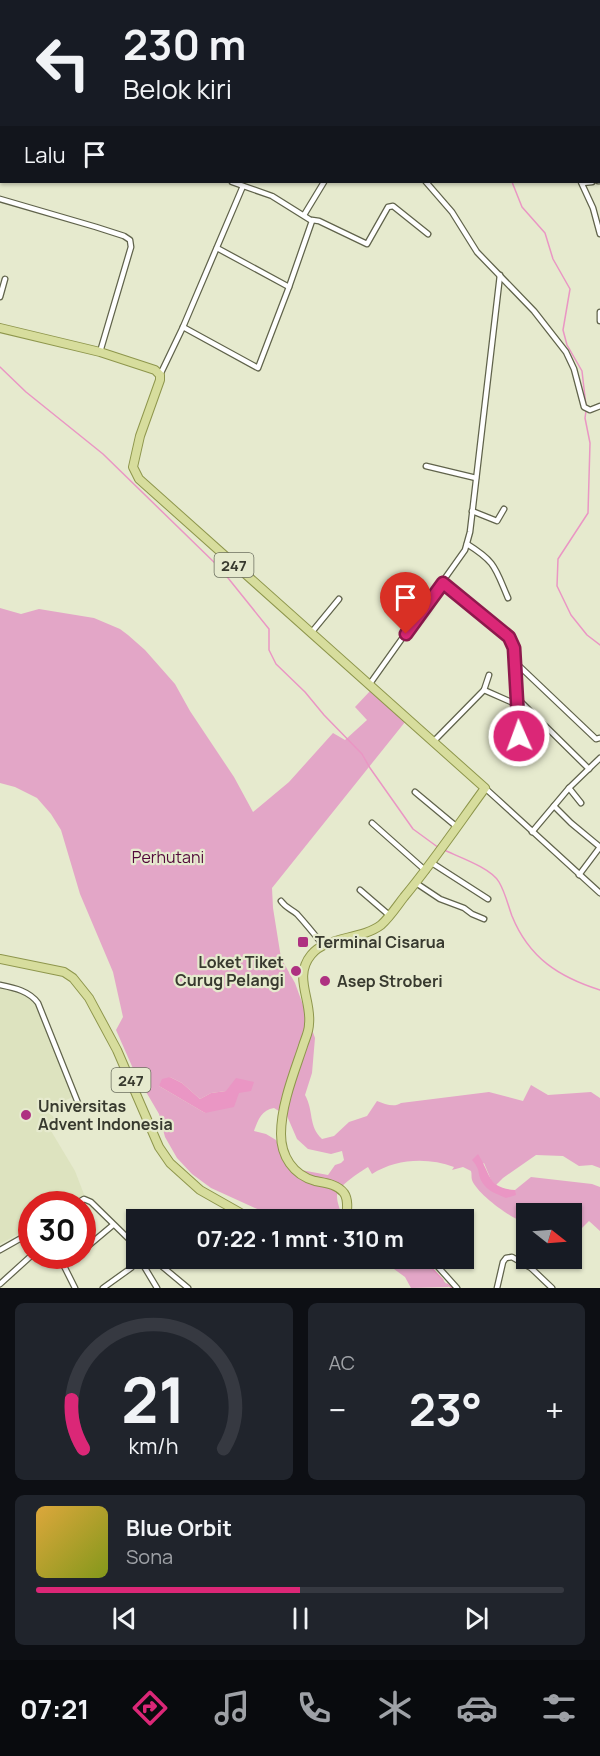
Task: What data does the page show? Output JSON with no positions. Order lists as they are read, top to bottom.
{
  "streets": {
    "main road": ["247"]
  },
  "parks": ["Perhutani"],
  "places": {
    "transit": ["Terminal Cisarua"],
    "other": ["Loket Tiket Curug Pelangi", "Asep Stroberi", "Universitas Advent Indonesia"]
  },
  "north": "right",
  "page": {
    "turn": ["230 m", "Belok kiri"],
    "then": "Lalu",
    "limit": "30",
    "trip": "07:22 · 1 mnt · 310 m",
    "tile": "AC",
    "heat": ["−", "23°", "+"],
    "song": ["Blue Orbit", "Sona"],
    "tabs": "07:21",
    "gauge": ["21", "km/h"]
  }
}
